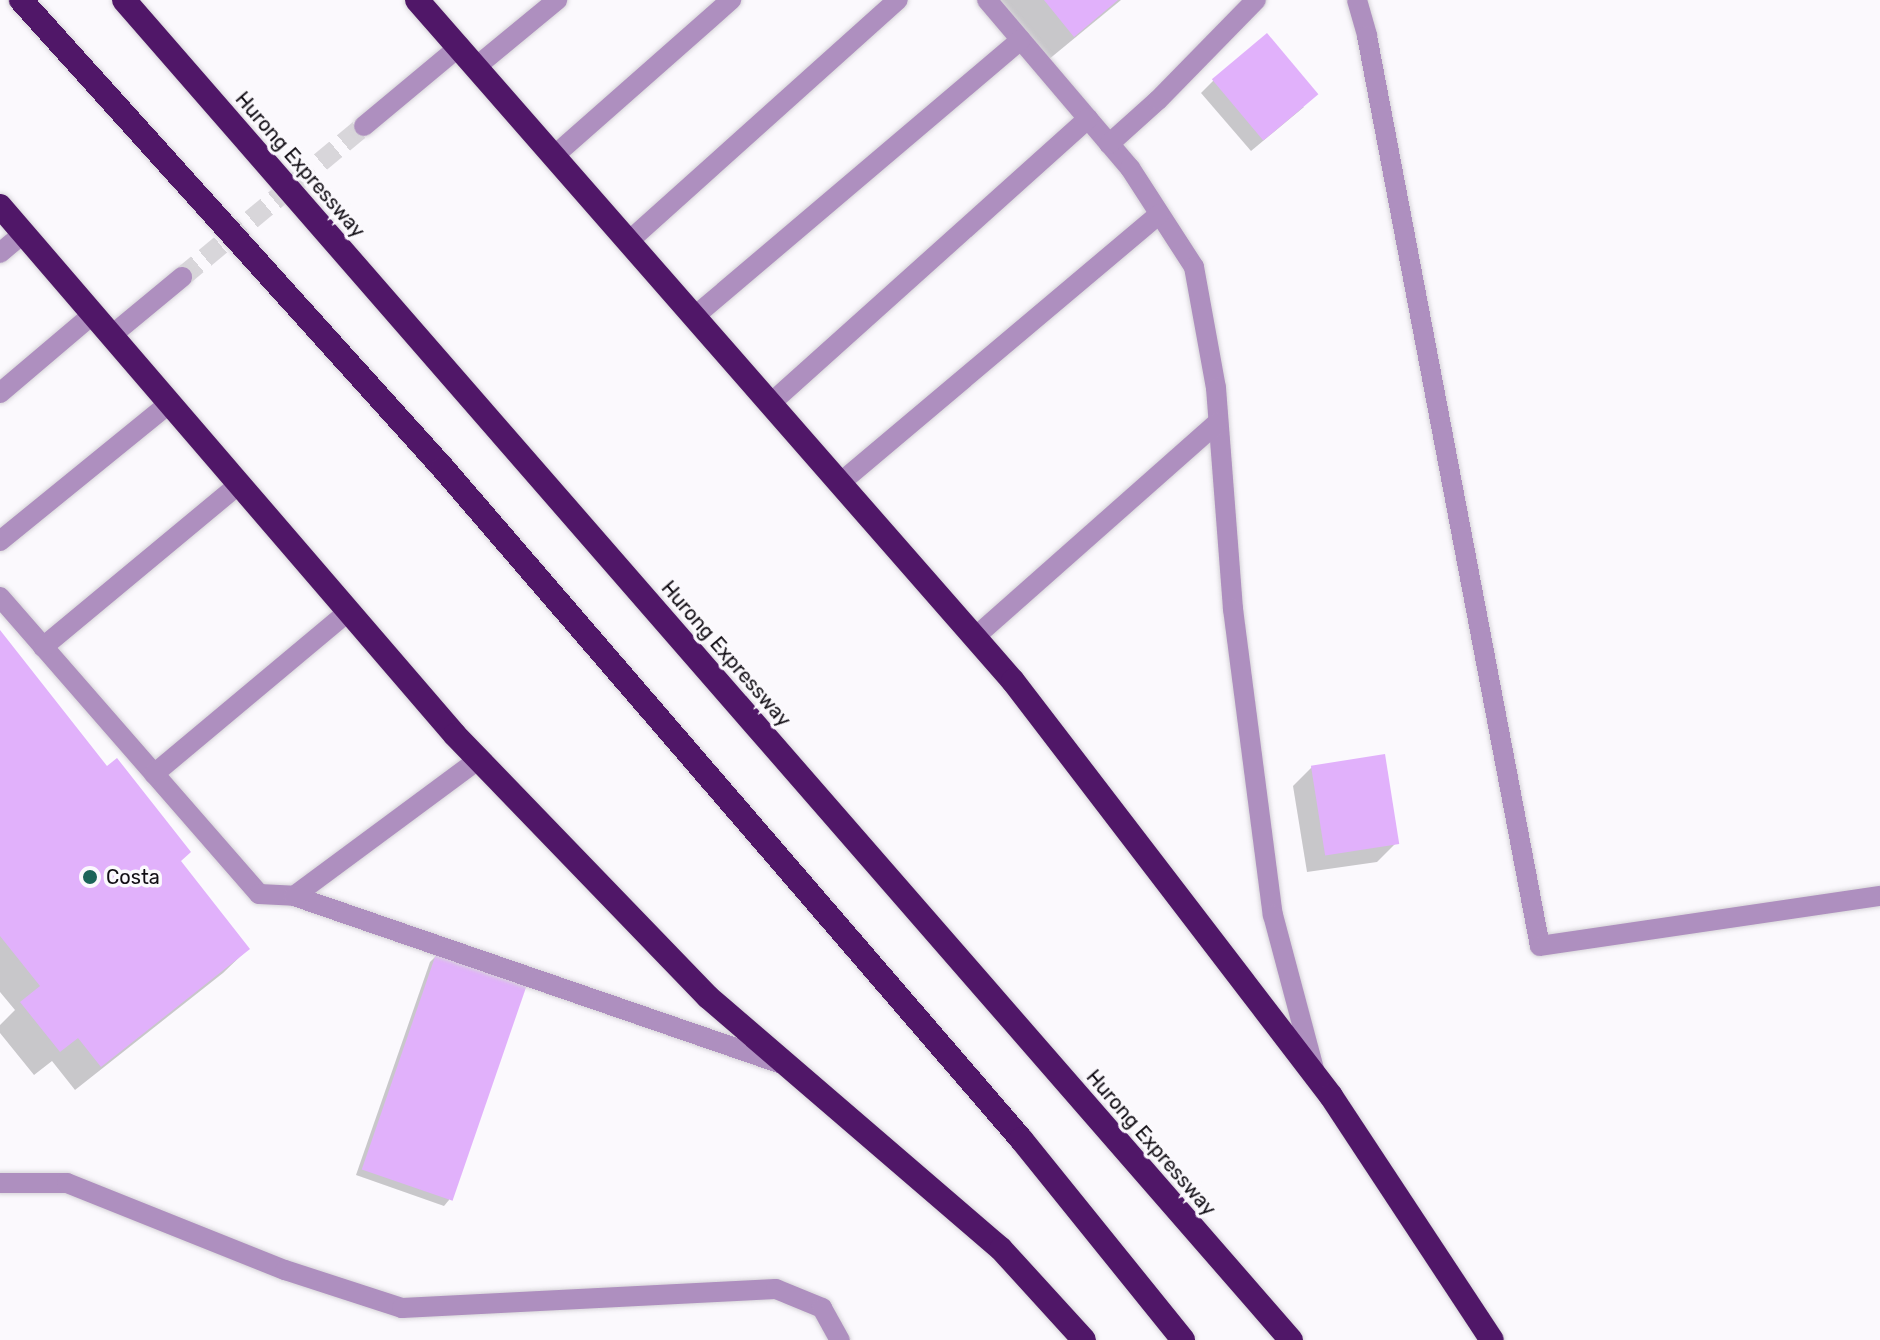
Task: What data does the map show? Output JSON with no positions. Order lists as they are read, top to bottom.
{
  "streets": {
    "highway": ["Hurong Expressway"]
  },
  "places": ["Costa"]
}
